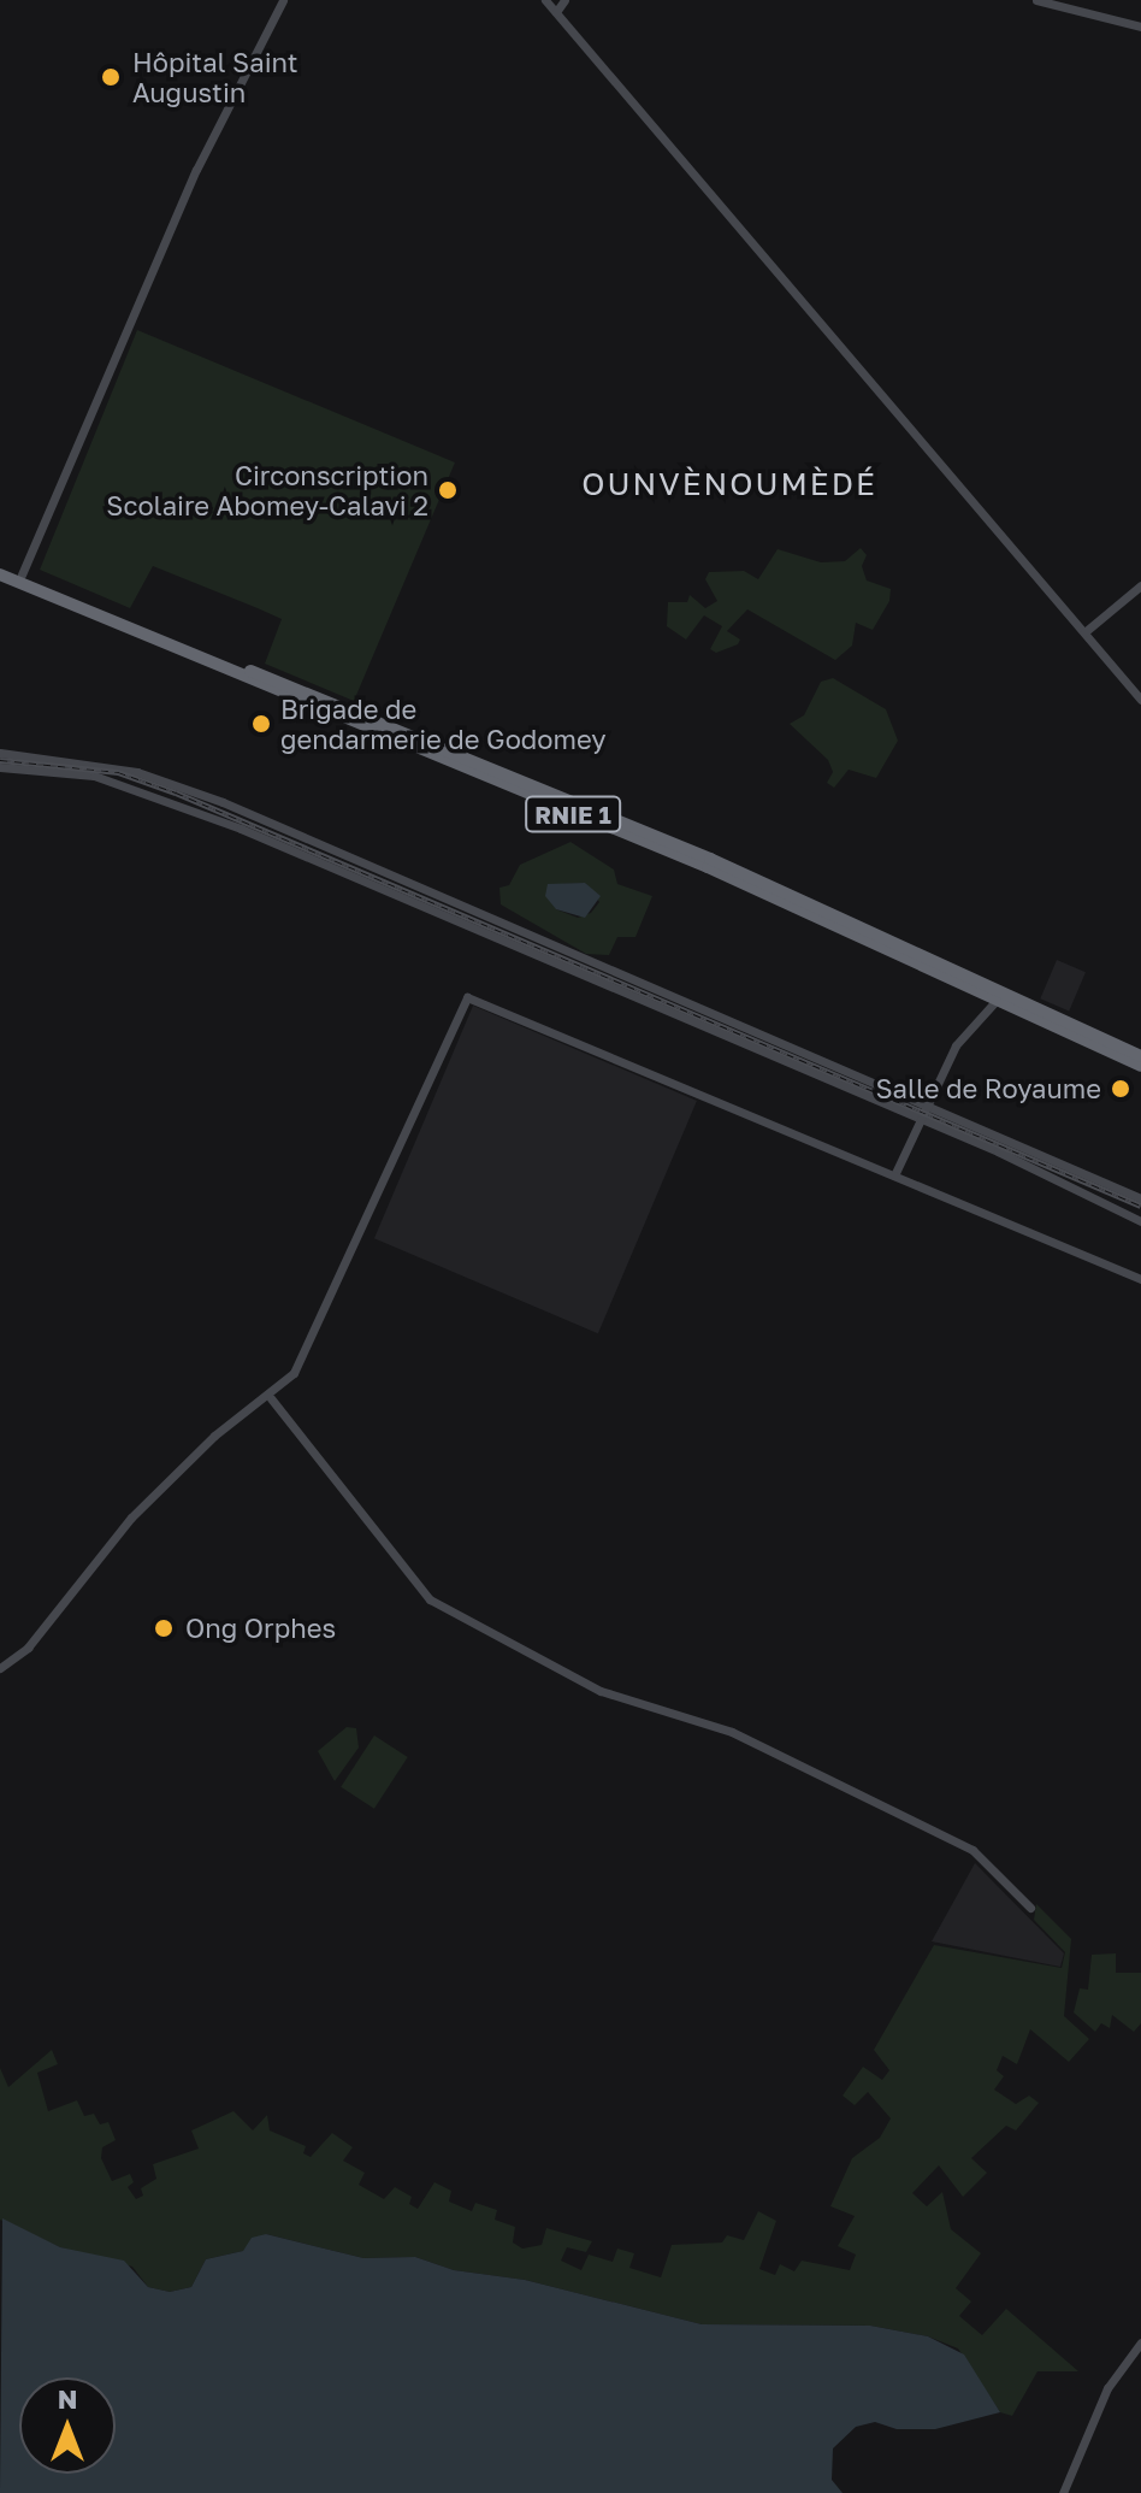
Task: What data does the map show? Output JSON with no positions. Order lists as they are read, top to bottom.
{
  "streets": {
    "highway": ["RNIE 1"]
  },
  "districts": ["OUNVÈNOUMÈDÉ"],
  "places": [
    "Hôpital Saint Augustin",
    "Circonscription Scolaire Abomey-Calavi 2",
    "Brigade de gendarmerie de Godomey",
    "Salle de Royaume",
    "Ong Orphes"
  ],
  "north": "top"
}
